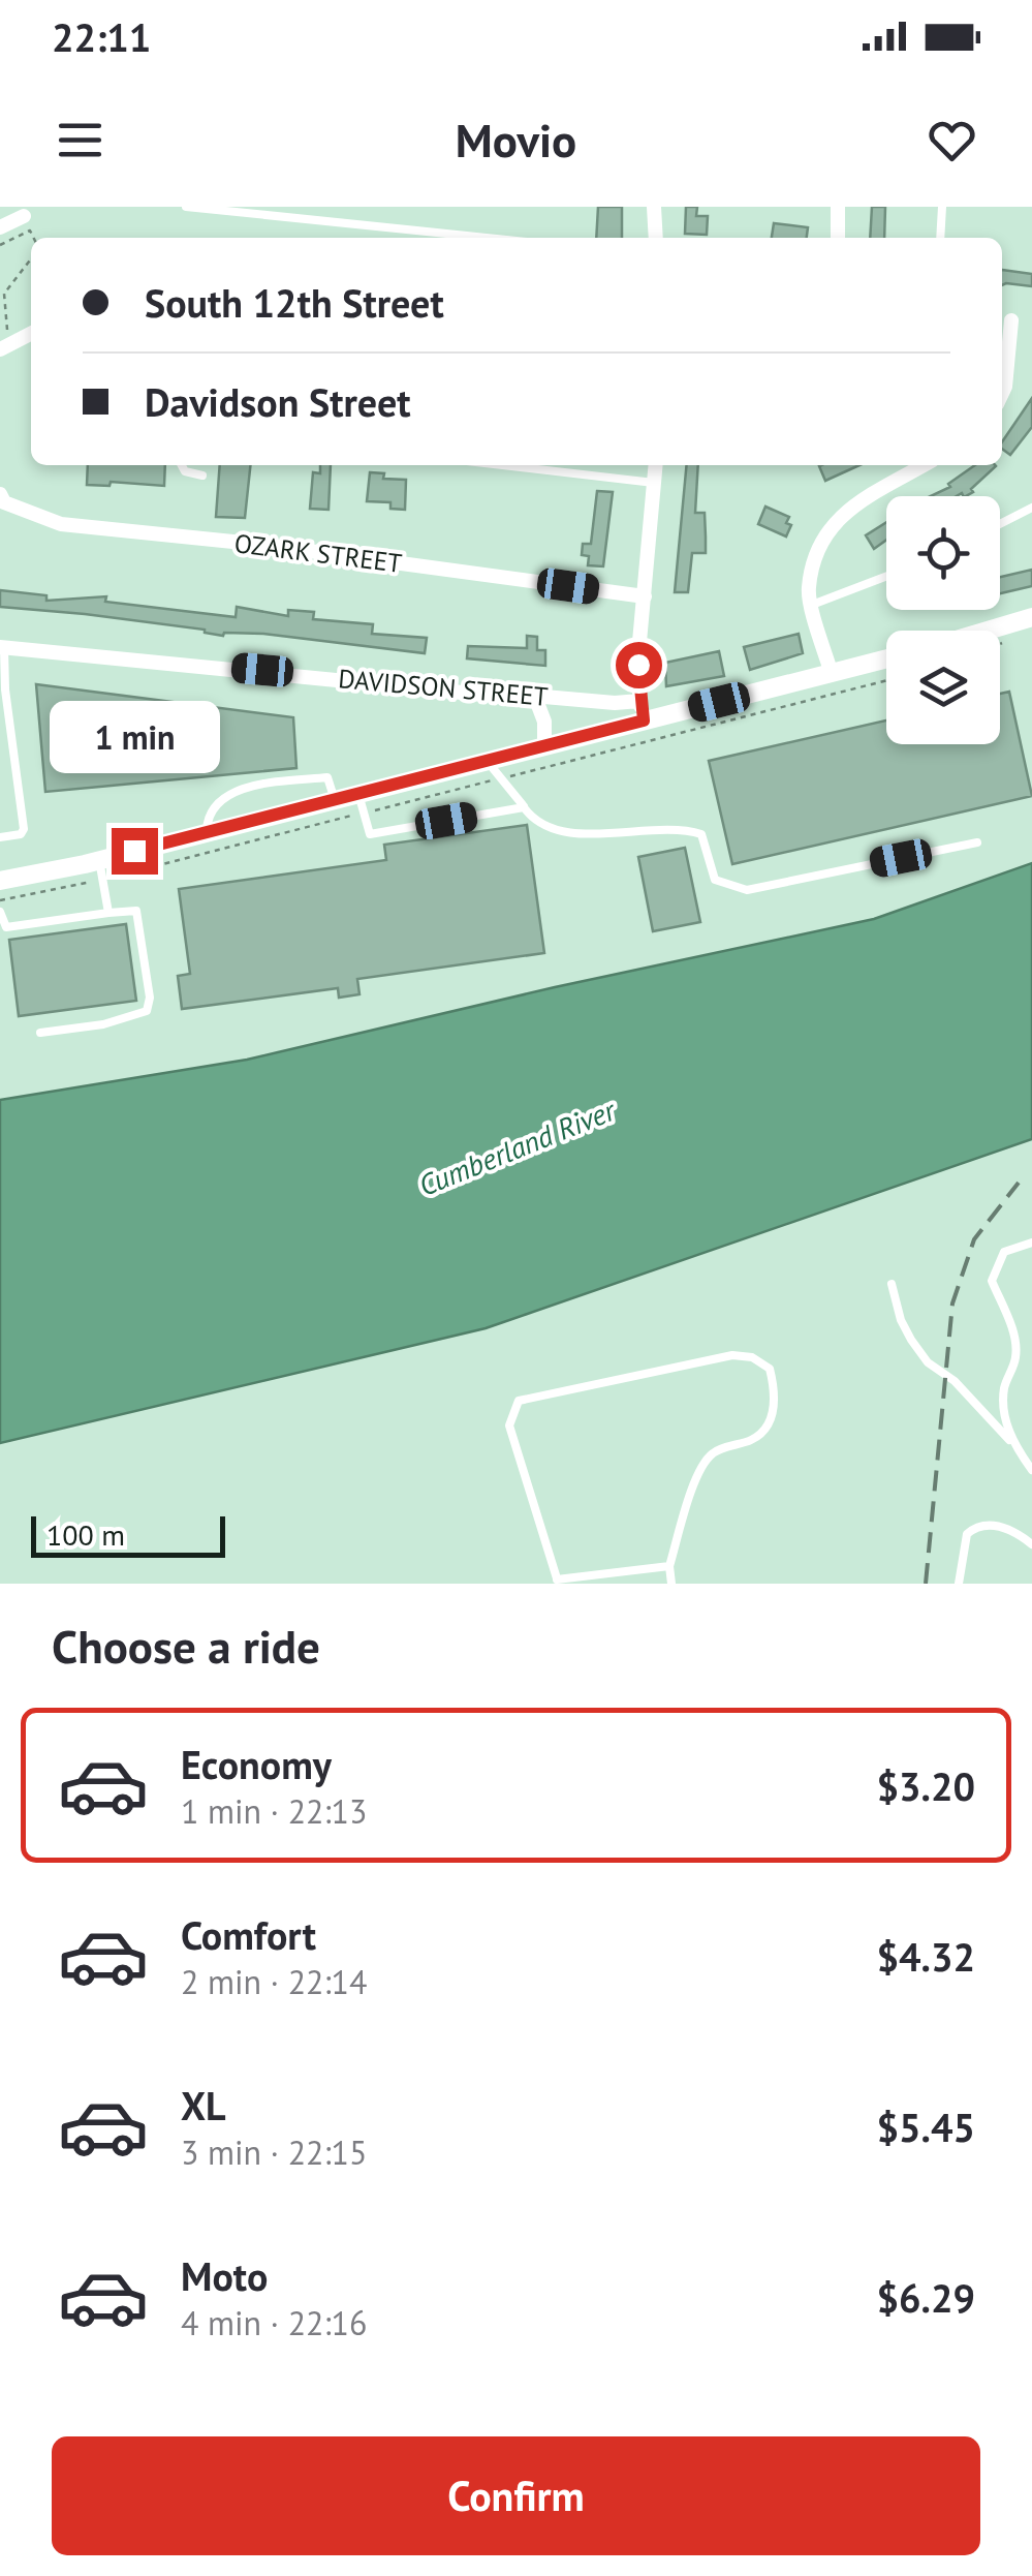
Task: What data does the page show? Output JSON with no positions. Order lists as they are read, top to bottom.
{
  "streets": {
    "street": ["OZARK STREET", "DAVIDSON STREET"]
  },
  "water": ["Cumberland River"],
  "scale_bar": "100 m",
  "page": {
    "status": "22:11",
    "header": "Movio",
    "banner": ["South 12th Street", "Davidson Street"],
    "bubble": "1 min",
    "scale": "100 m",
    "heading": "Choose a ride",
    "list": [
      {
        "name": "Economy",
        "note": "1 min · 22:13",
        "value": "$3.20"
      },
      {
        "name": "Comfort",
        "note": "2 min · 22:14",
        "value": "$4.32"
      },
      {
        "name": "XL",
        "note": "3 min · 22:15",
        "value": "$5.45"
      },
      {
        "name": "Moto",
        "note": "4 min · 22:16",
        "value": "$6.29"
      }
    ],
    "buttons": "Confirm"
  }
}
